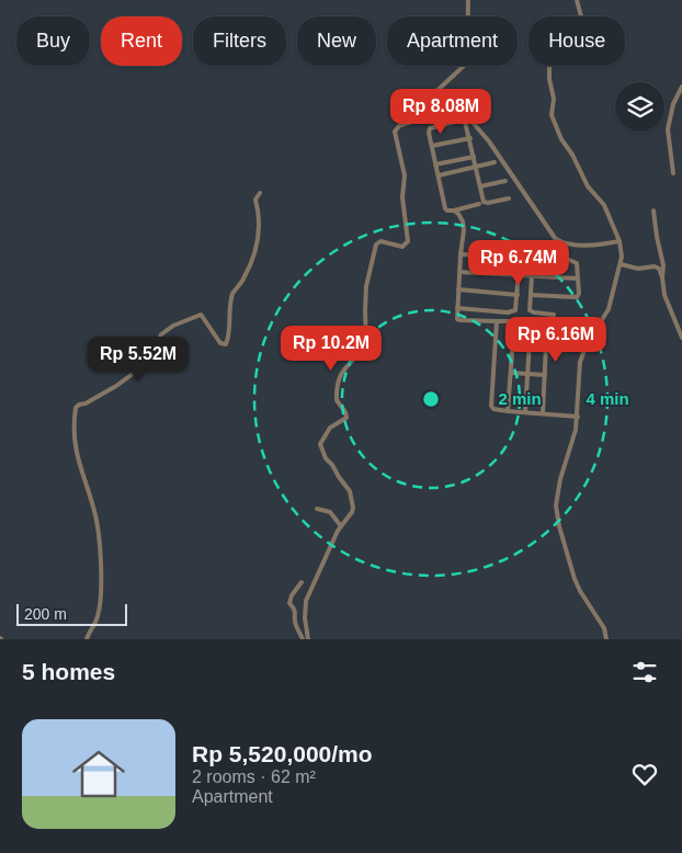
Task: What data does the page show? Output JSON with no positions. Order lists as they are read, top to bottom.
{
  "scale_bar": "200 m",
  "page": {
    "chip": [
      "Buy",
      "Rent",
      "Filters",
      "New",
      "Apartment",
      "House"
    ],
    "price": [
      "Rp 8.08M",
      "Rp 6.74M",
      "Rp 6.16M",
      "Rp 10.2M",
      "Rp 5.52M"
    ],
    "scale": "200 m",
    "heading": "5 homes",
    "list": [
      {
        "name": "Rp 5,520,000/mo",
        "note": "2 rooms · 62 m² · Apartment"
      }
    ]
  },
  "rings": ["2 min", "4 min"]
}
